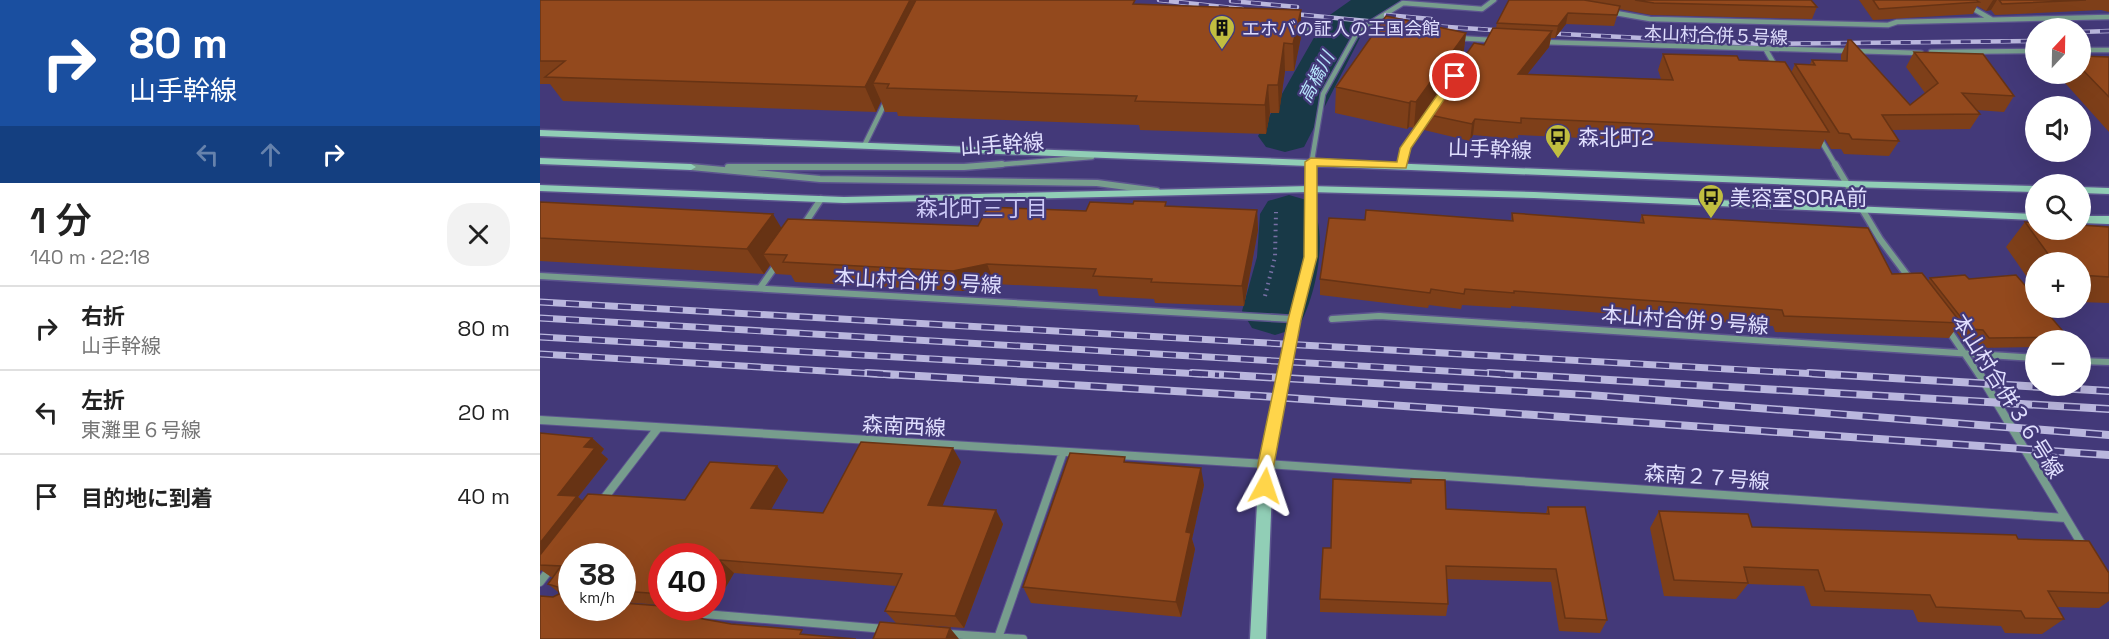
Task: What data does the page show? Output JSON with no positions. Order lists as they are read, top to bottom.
{
  "streets": {
    "street": [
      "本山村合併５号線",
      "山手幹線",
      "本山村合併９号線",
      "本山村合併３６号線",
      "森南西線",
      "森南２７号線"
    ]
  },
  "crossings": [
    ["本山村合併９号線", "本山村合併３６号線"],
    ["本山村合併３６号線", "森南２７号線"],
    ["森南西線", "森南２７号線"]
  ],
  "districts": ["森北町三丁目"],
  "water": ["高橋川"],
  "places": {
    "building": ["エホバの証人の王国会館"],
    "bus stop": ["森北町2", "美容室SORA前"]
  },
  "north": "top",
  "page": {
    "turn": ["80 m", "山手幹線"],
    "map_buttons": ["+", "−"],
    "heading": ["1 分", "140 m · 22:18"],
    "list": [
      {
        "name": "右折",
        "note": "山手幹線",
        "value": "80 m"
      },
      {
        "name": "左折",
        "note": "東灘里６号線",
        "value": "20 m"
      },
      {
        "name": "目的地に到着",
        "value": "40 m"
      }
    ],
    "speed": "38 km/h",
    "limit": "40"
  }
}
